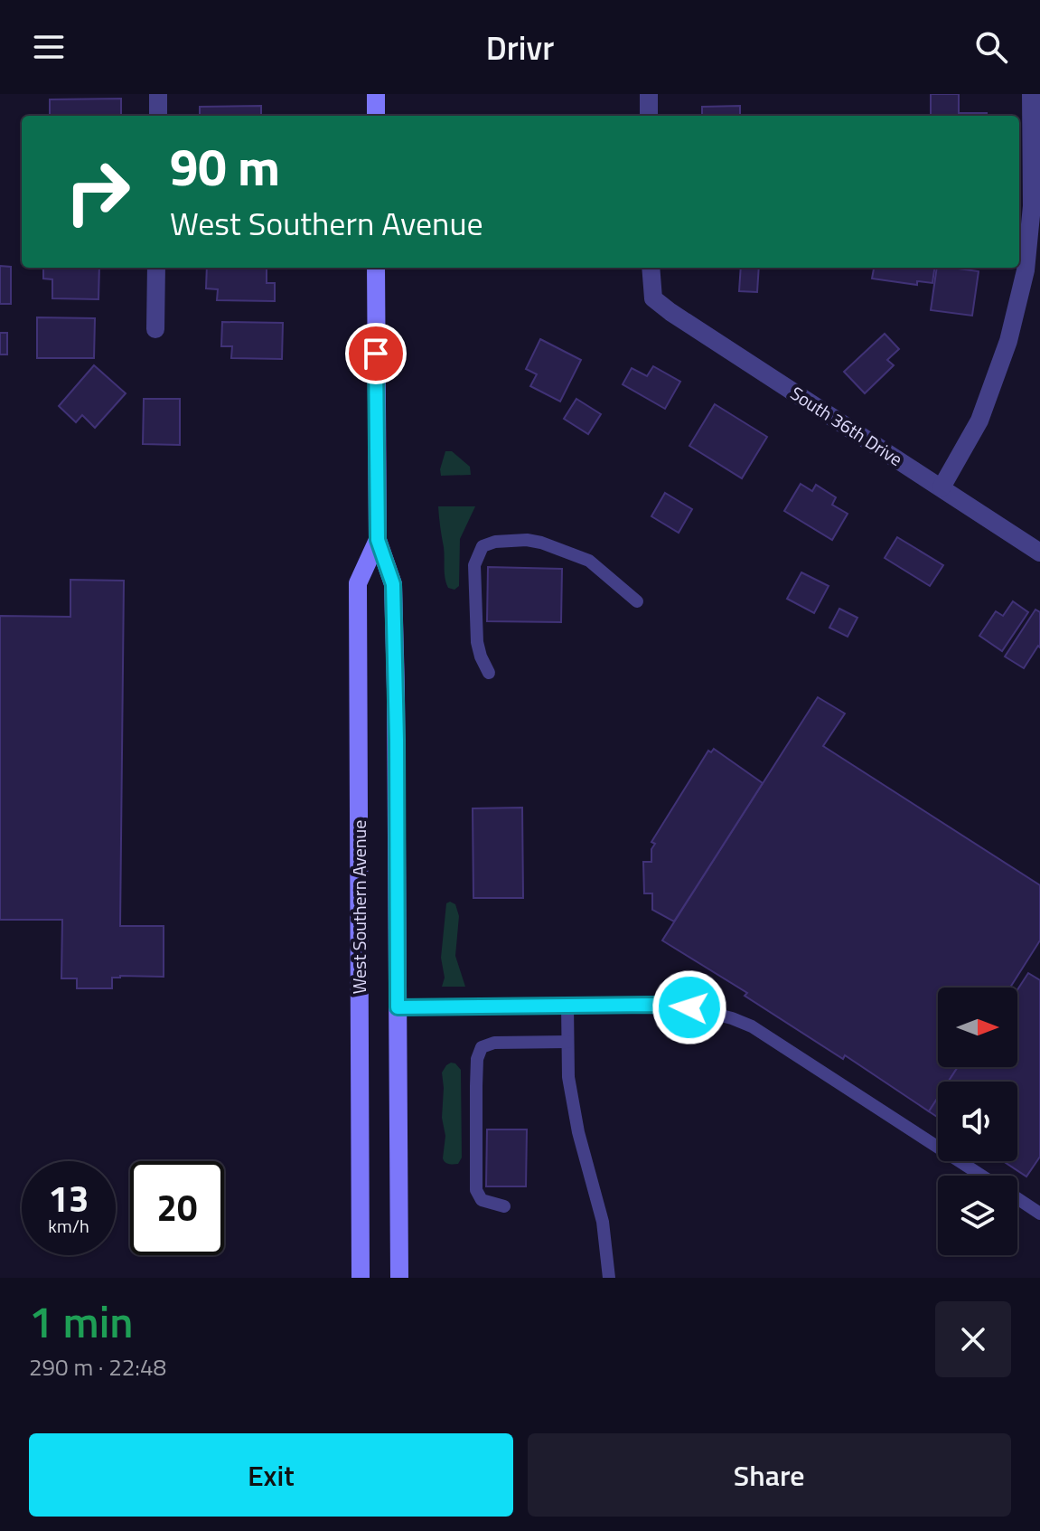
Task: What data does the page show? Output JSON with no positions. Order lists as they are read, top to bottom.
{
  "streets": {
    "main road": ["West Southern Avenue"],
    "street": ["South 36th Drive"]
  },
  "north": "right",
  "page": {
    "header": "Drivr",
    "turn": ["90 m", "West Southern Avenue"],
    "speed": "13 km/h",
    "limit": "20",
    "heading": ["1 min", "290 m · 22:48"],
    "buttons": ["Exit", "Share"]
  }
}
